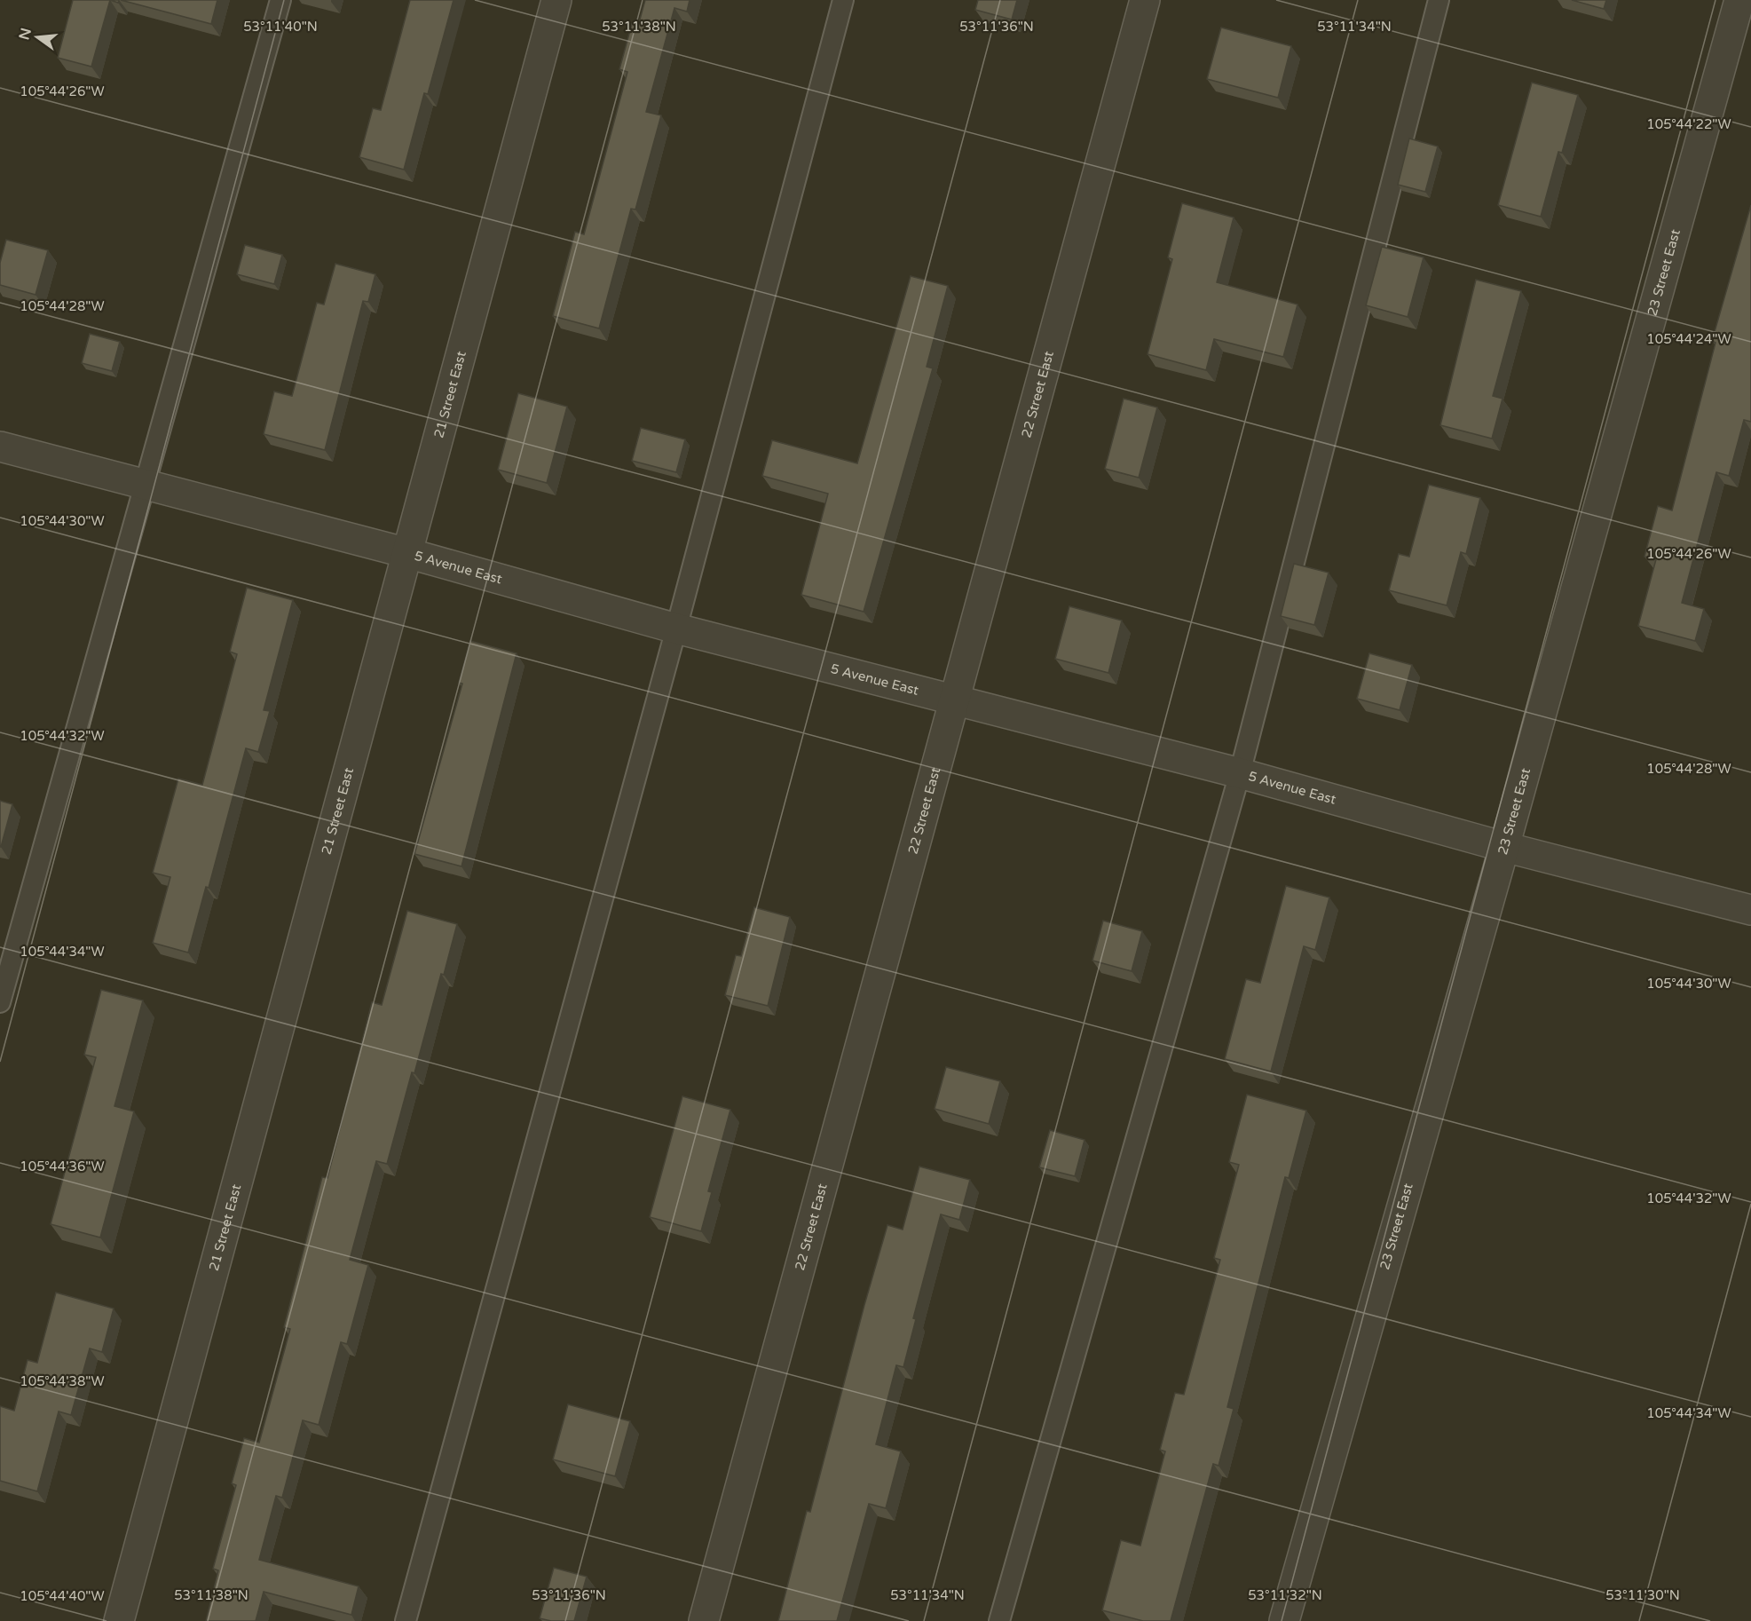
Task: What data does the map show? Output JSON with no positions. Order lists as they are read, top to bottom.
{
  "streets": {
    "street": [
      "23 Street East",
      "21 Street East",
      "22 Street East",
      "5 Avenue East"
    ]
  },
  "crossings": [
    ["23 Street East", "5 Avenue East"],
    ["21 Street East", "5 Avenue East"],
    ["22 Street East", "5 Avenue East"]
  ],
  "north": "left",
  "coordinates": [
    "53°11'40\"N",
    "53°11'38\"N",
    "53°11'36\"N",
    "53°11'34\"N",
    "105°44'26\"W",
    "105°44'22\"W",
    "105°44'28\"W",
    "105°44'24\"W",
    "105°44'30\"W",
    "105°44'32\"W",
    "105°44'34\"W",
    "105°44'36\"W",
    "105°44'38\"W",
    "53°11'32\"N",
    "53°11'30\"N",
    "105°44'40\"W"
  ]
}
